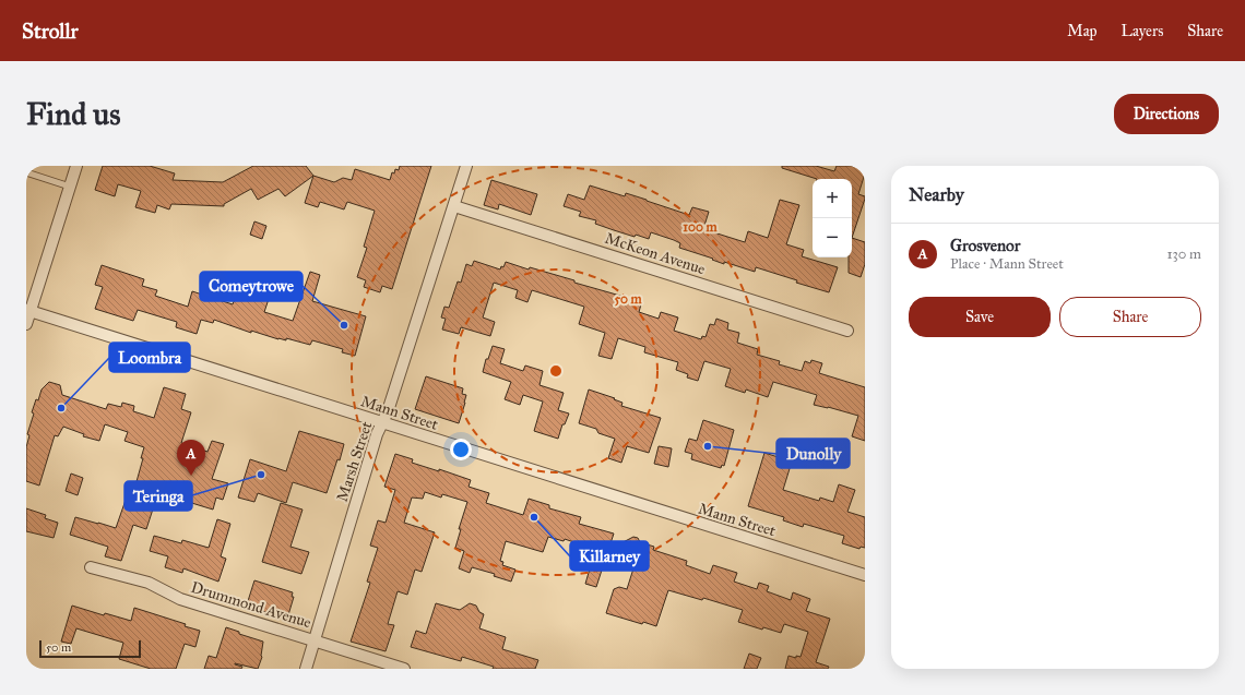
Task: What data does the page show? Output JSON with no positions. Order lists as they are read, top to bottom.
{
  "streets": {
    "street": [
      "McKeon Avenue",
      "Mann Street",
      "Marsh Street",
      "Drummond Avenue"
    ]
  },
  "crossings": [
    ["McKeon Avenue", "Marsh Street"],
    ["Mann Street", "Marsh Street"],
    ["Marsh Street", "Drummond Avenue"]
  ],
  "places": [
    "Comeytrowe",
    "Loombra",
    "Dunolly",
    "Teringa",
    "Killarney"
  ],
  "scale_bar": "50 m",
  "page": {
    "header": "Strollr",
    "nav": ["Map", "Layers", "Share"],
    "buttons": [
      "Directions",
      ["Save", "Share"]
    ],
    "title": "Find us",
    "heading": "Nearby",
    "map_buttons": ["+", "−"],
    "list": [
      {
        "mark": "A",
        "name": "Grosvenor",
        "note": "Place · Mann Street",
        "value": "130 m"
      }
    ],
    "pins": "A",
    "scale": "50 m"
  },
  "rings": ["100 m", "50 m"]
}
